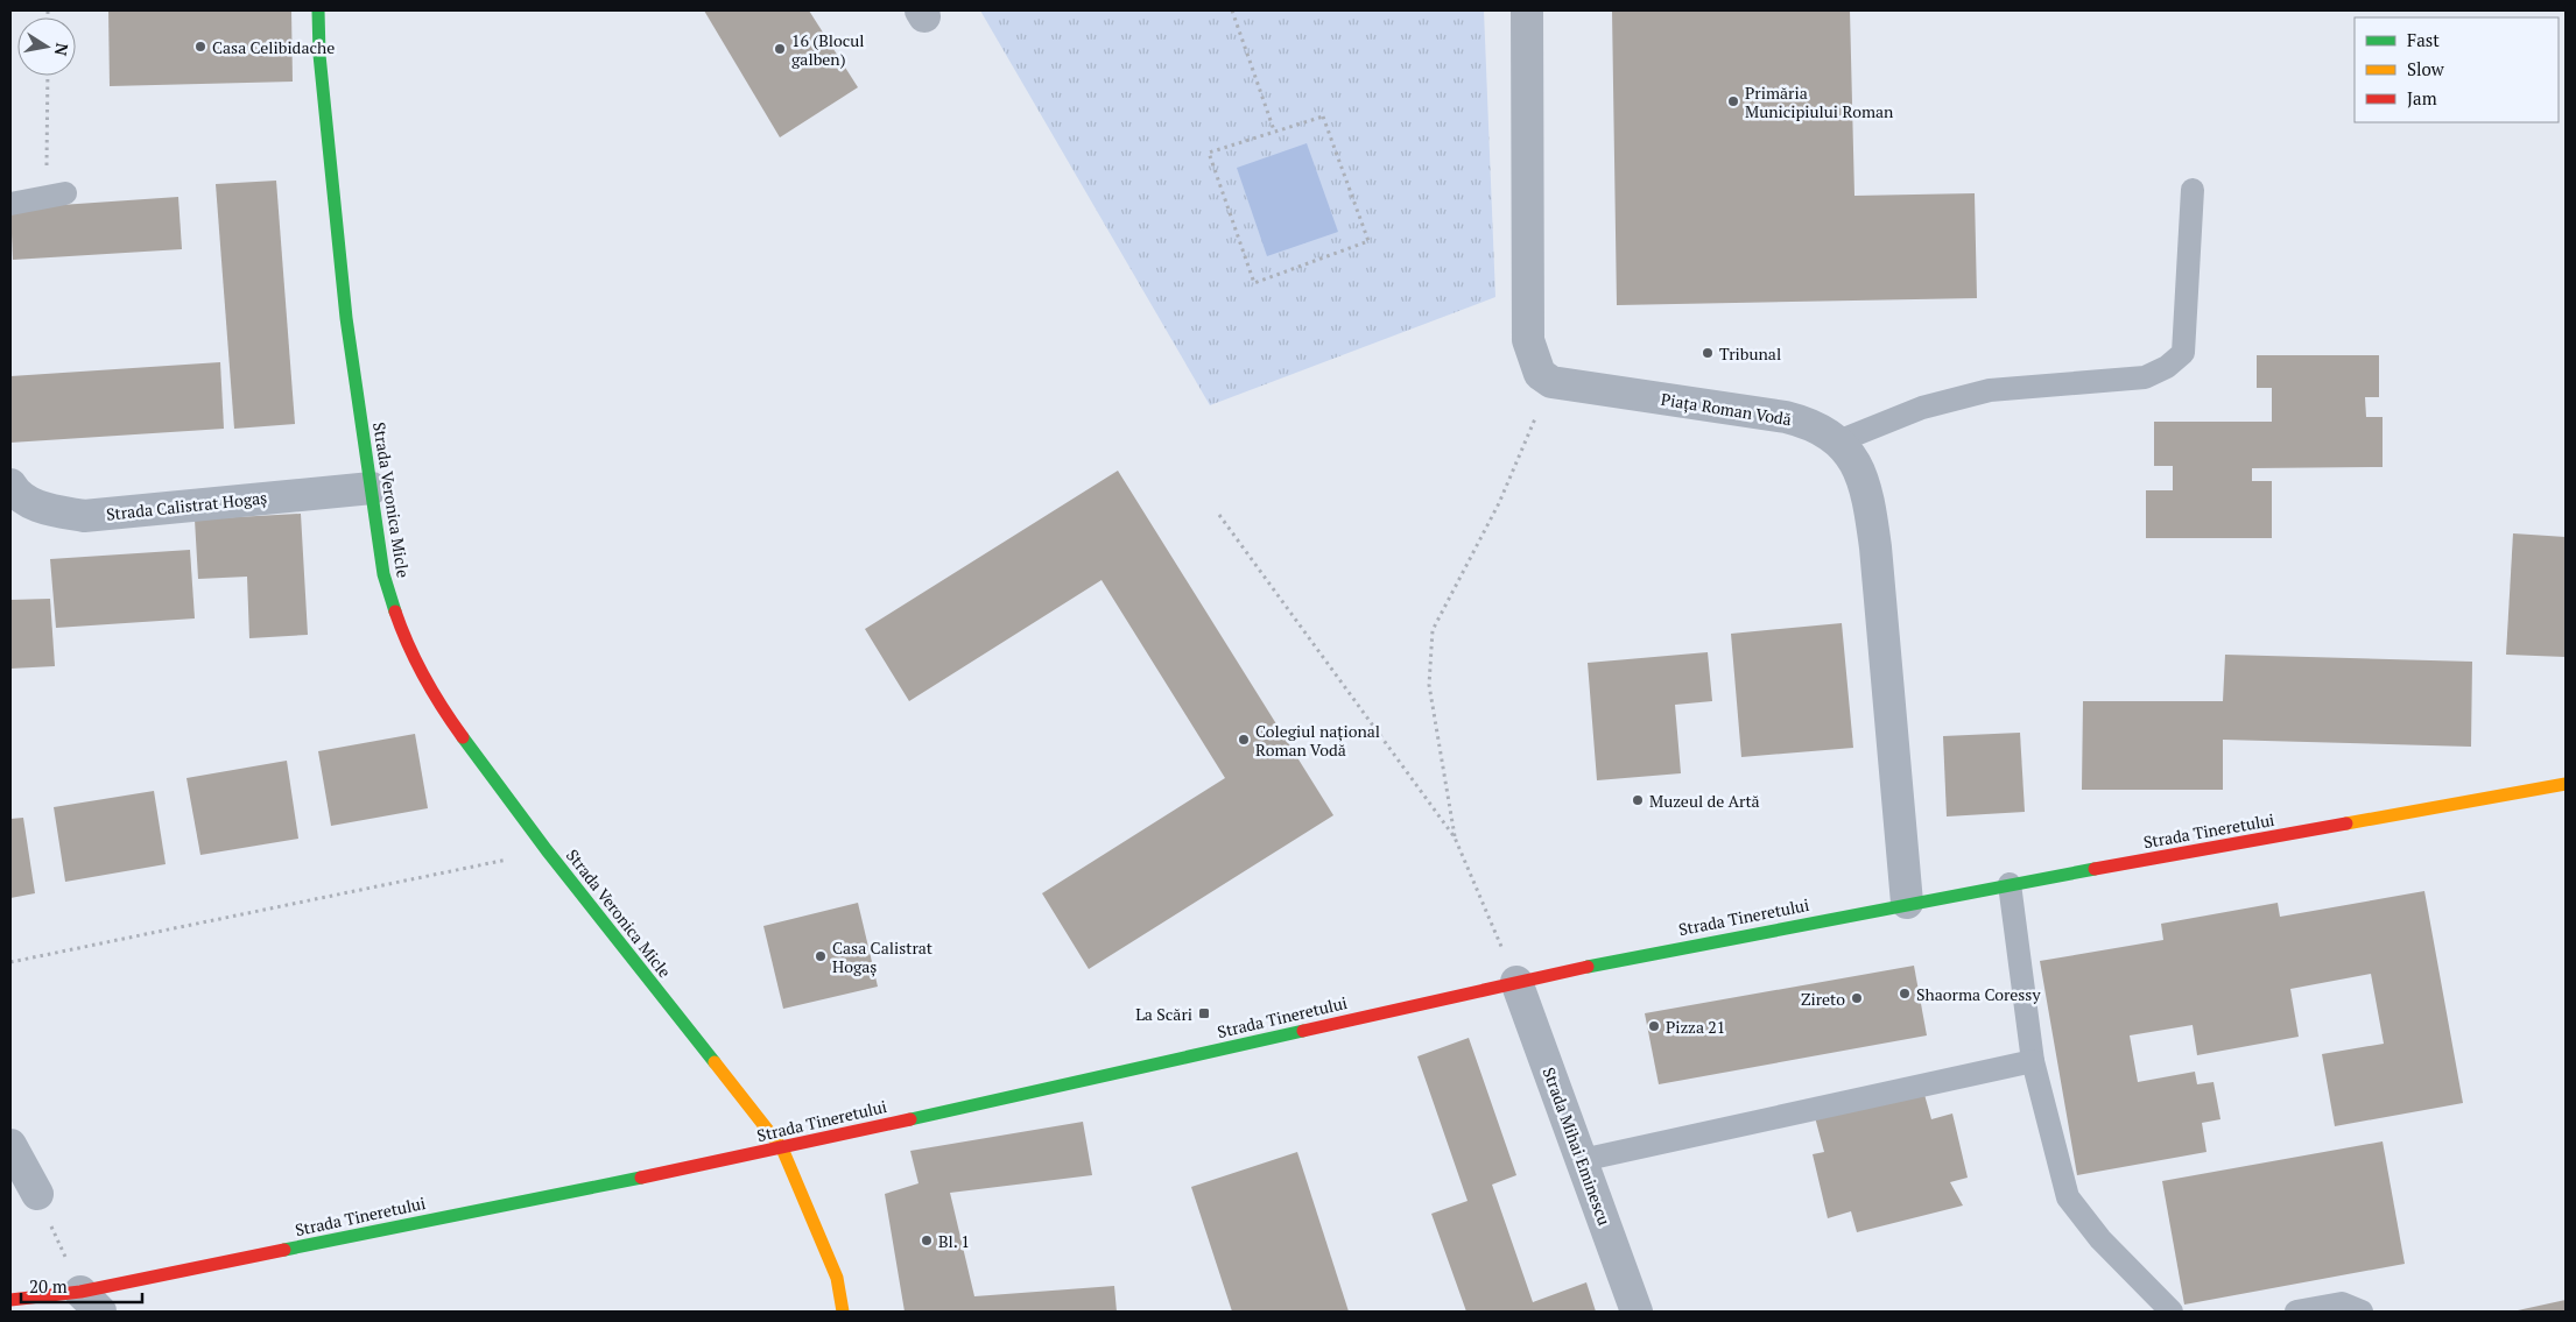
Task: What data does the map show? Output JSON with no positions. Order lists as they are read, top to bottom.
{
  "streets": {
    "street": [
      "Piața Roman Vodă",
      "Strada Veronica Micle",
      "Strada Calistrat Hogaș",
      "Strada Tineretului",
      "Strada Mihai Eminescu"
    ]
  },
  "crossings": [
    ["Piața Roman Vodă", "Strada Tineretului"],
    ["Strada Veronica Micle", "Strada Calistrat Hogaș"],
    ["Strada Veronica Micle", "Strada Tineretului"],
    ["Strada Tineretului", "Strada Mihai Eminescu"]
  ],
  "places": {
    "other": [
      "Casa Celibidache",
      "16 (Blocul galben)",
      "Primăria Municipiului Roman",
      "Tribunal",
      "Colegiul național Roman Vodă",
      "Muzeul de Artă",
      "Casa Calistrat Hogaș",
      "Shaorma Coressy",
      "Zireto",
      "Pizza 21",
      "Bl. 1"
    ],
    "transit": ["La Scări"]
  },
  "legend": ["Fast", "Slow", "Jam"],
  "scale_bar": "20 m",
  "north": "right"
}
